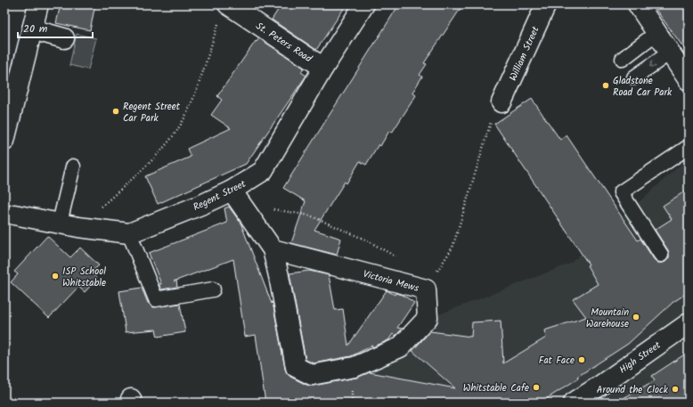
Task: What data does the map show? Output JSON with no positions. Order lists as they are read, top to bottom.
{
  "streets": {
    "street": [
      "St. Peters Road",
      "William Street",
      "Regent Street",
      "Victoria Mews",
      "High Street"
    ]
  },
  "crossings": [
    ["St. Peters Road", "Regent Street"],
    ["Regent Street", "Victoria Mews"]
  ],
  "places": [
    "Gladstone Road Car Park",
    "Regent Street Car Park",
    "ISP School Whitstable",
    "Mountain Warehouse",
    "Fat Face",
    "Whitstable Cafe",
    "Around the Clock"
  ],
  "scale_bar": "20 m"
}
